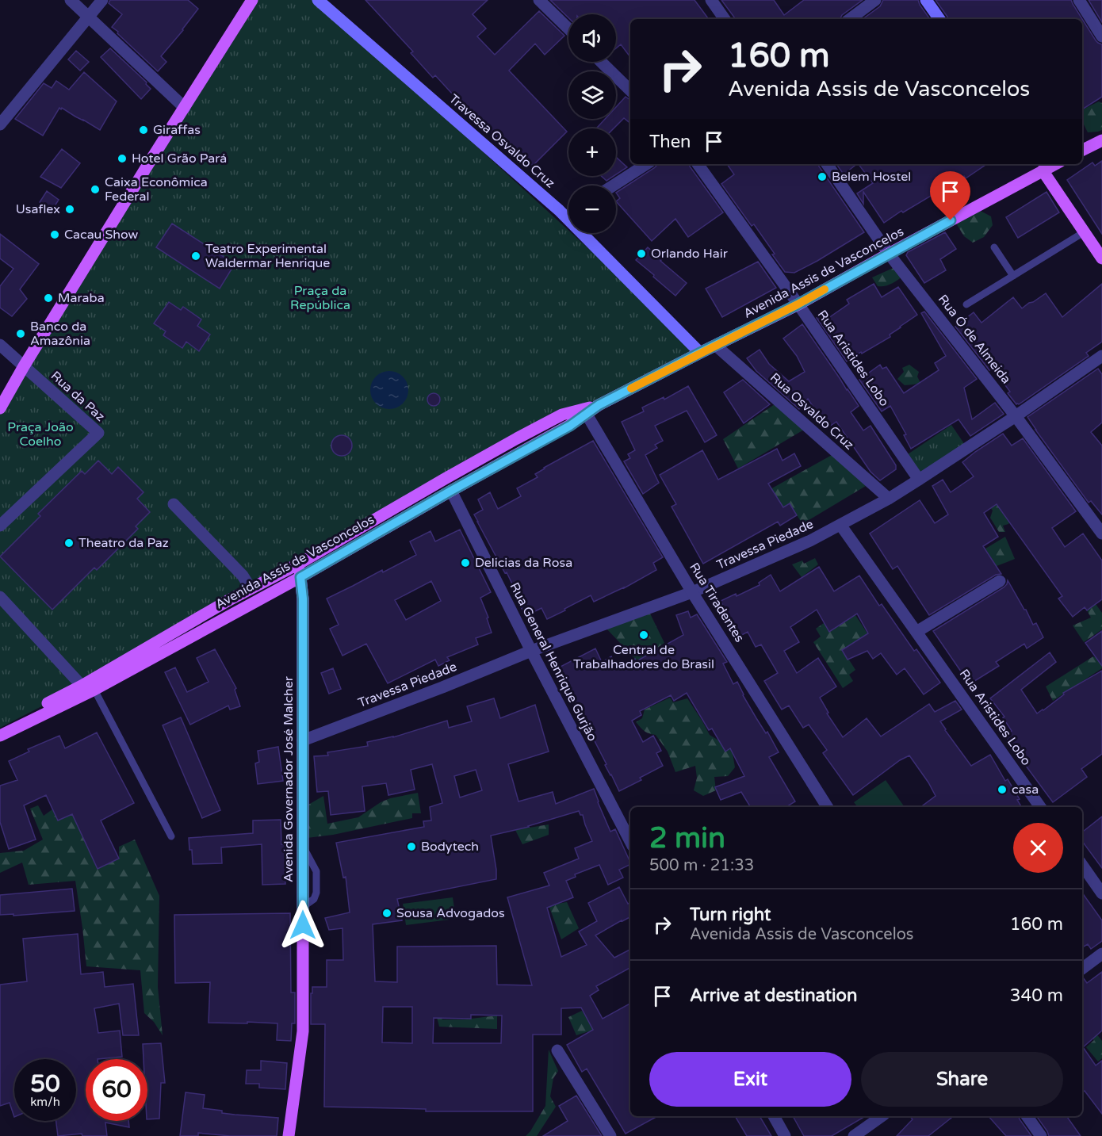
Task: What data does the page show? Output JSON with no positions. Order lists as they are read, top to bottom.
{
  "streets": {
    "main road": ["Travessa Osvaldo Cruz", "Avenida Assis de Vasconcelos", "Avenida Governador José Malcher"],
    "street": [
      "Rua Ó de Almeida",
      "Rua Aristides Lobo",
      "Rua da Paz",
      "Rua Osvaldo Cruz",
      "Travessa Piedade",
      "Rua Tiradentes",
      "Rua General Henrique Gurjão"
    ]
  },
  "crossings": [
    ["Travessa Osvaldo Cruz", "Avenida Assis de Vasconcelos"],
    ["Avenida Assis de Vasconcelos", "Rua Ó de Almeida"],
    ["Avenida Assis de Vasconcelos", "Rua Aristides Lobo"],
    ["Avenida Assis de Vasconcelos", "Rua Osvaldo Cruz"],
    ["Avenida Assis de Vasconcelos", "Rua Tiradentes"],
    ["Avenida Assis de Vasconcelos", "Rua General Henrique Gurjão"],
    ["Avenida Assis de Vasconcelos", "Avenida Governador José Malcher"],
    ["Rua Ó de Almeida", "Travessa Piedade"],
    ["Rua Aristides Lobo", "Travessa Piedade"],
    ["Rua Osvaldo Cruz", "Travessa Piedade"],
    ["Travessa Piedade", "Rua Tiradentes"],
    ["Travessa Piedade", "Rua General Henrique Gurjão"],
    ["Travessa Piedade", "Avenida Governador José Malcher"]
  ],
  "parks": ["Praça da República", "Praça João Coelho"],
  "places": [
    "Giraffas",
    "Hotel Grão Pará",
    "Belem Hostel",
    "Caixa Econômica Federal",
    "Usaflex",
    "Cacau Show",
    "Orlando Hair",
    "Teatro Experimental Waldermar Henrique",
    "Maraba",
    "Banco da Amazônia",
    "Theatro da Paz",
    "Delicias da Rosa",
    "Central de Trabalhadores do Brasil",
    "casa",
    "Bodytech",
    "Sousa Advogados"
  ],
  "page": {
    "map_buttons": ["+", "−"],
    "turn": ["160 m", "Avenida Assis de Vasconcelos"],
    "then": "Then",
    "heading": ["2 min", "500 m · 21:33"],
    "list": [
      {
        "name": "Turn right",
        "note": "Avenida Assis de Vasconcelos",
        "value": "160 m"
      },
      {
        "name": "Arrive at destination",
        "value": "340 m"
      }
    ],
    "buttons": ["Exit", "Share"],
    "speed": "50 km/h",
    "limit": "60"
  }
}
